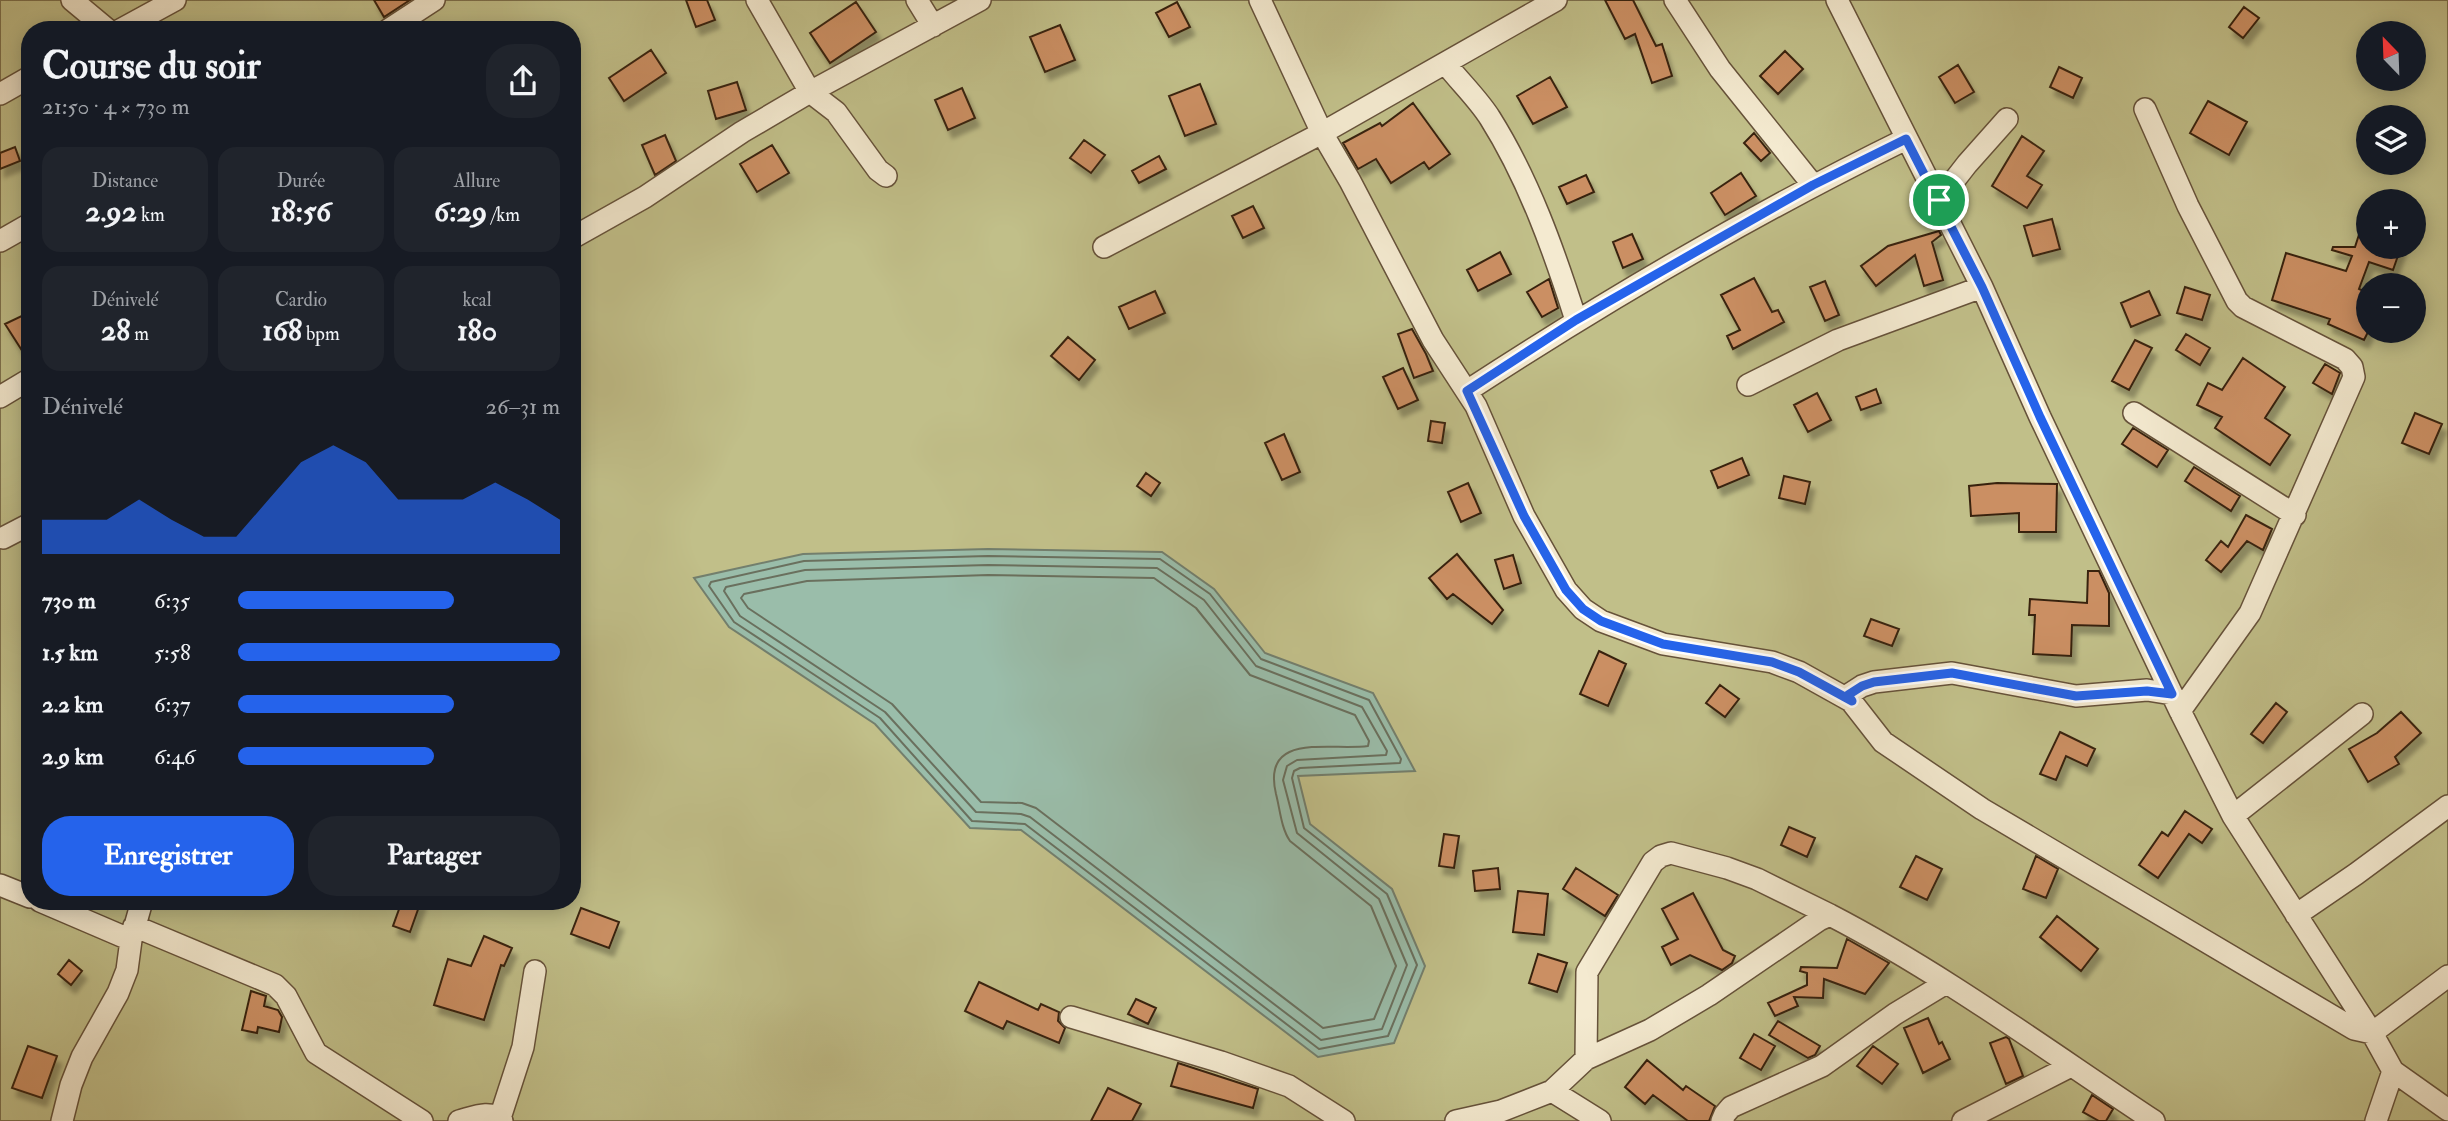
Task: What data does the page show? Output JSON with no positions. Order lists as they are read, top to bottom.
{
  "north": "top left",
  "page": {
    "map_buttons": ["+", "−"],
    "heading": ["Course du soir", "21:50 · 4 × 730 m"],
    "stats": [
      ["Distance", "2.92 km"],
      ["Durée", "18:56"],
      ["Allure", "6:29 /km"],
      ["Dénivelé", "28 m"],
      ["Cardio", "168 bpm"],
      ["kcal", "180"]
    ],
    "chart": ["Dénivelé", "26–31 m"],
    "list": [
      {
        "name": "730 m",
        "note": "6:35"
      },
      {
        "name": "1.5 km",
        "note": "5:58"
      },
      {
        "name": "2.2 km",
        "note": "6:37"
      },
      {
        "name": "2.9 km",
        "note": "6:46"
      }
    ],
    "buttons": ["Enregistrer", "Partager"]
  }
}
